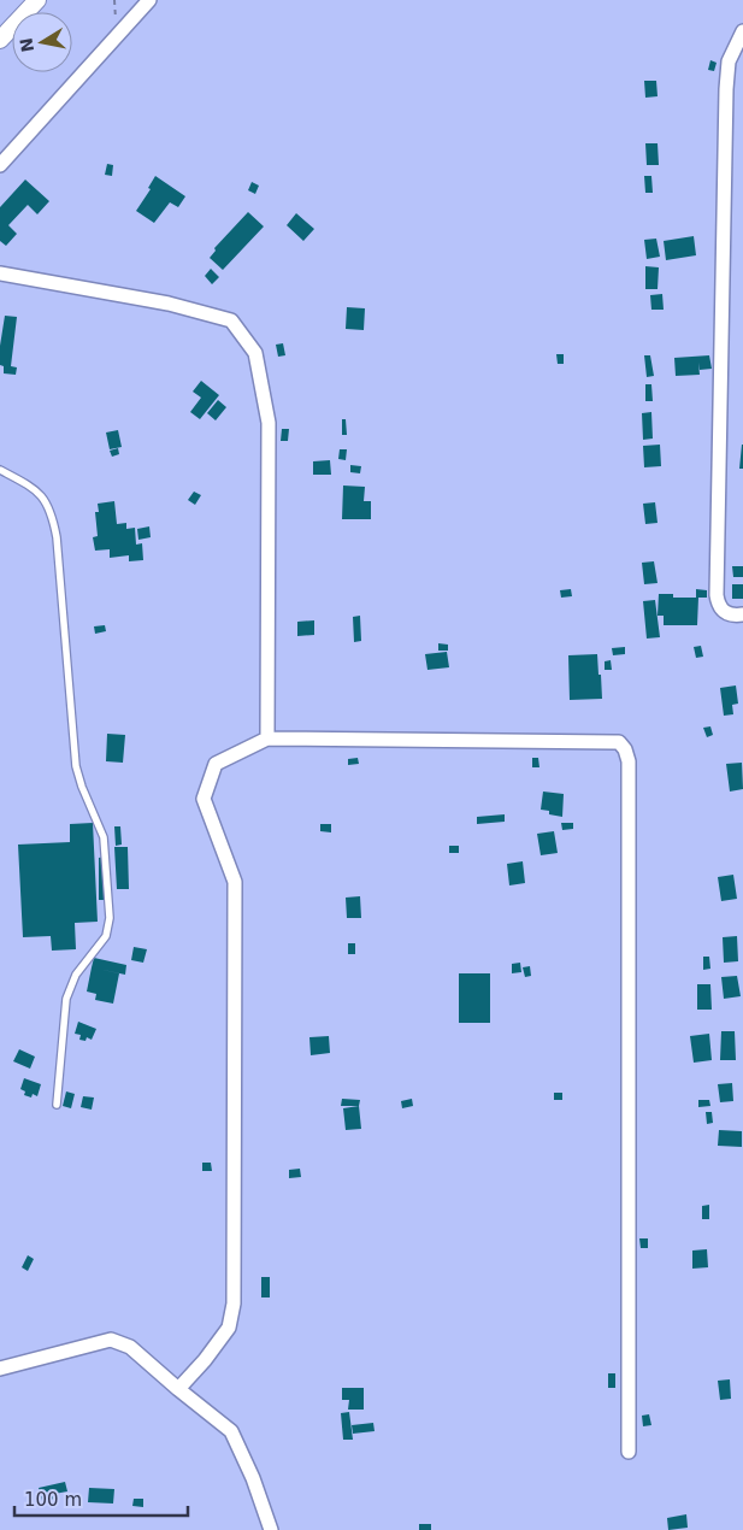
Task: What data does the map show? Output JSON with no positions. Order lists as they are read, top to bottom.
{
  "scale_bar": "100 m",
  "north": "left"
}
